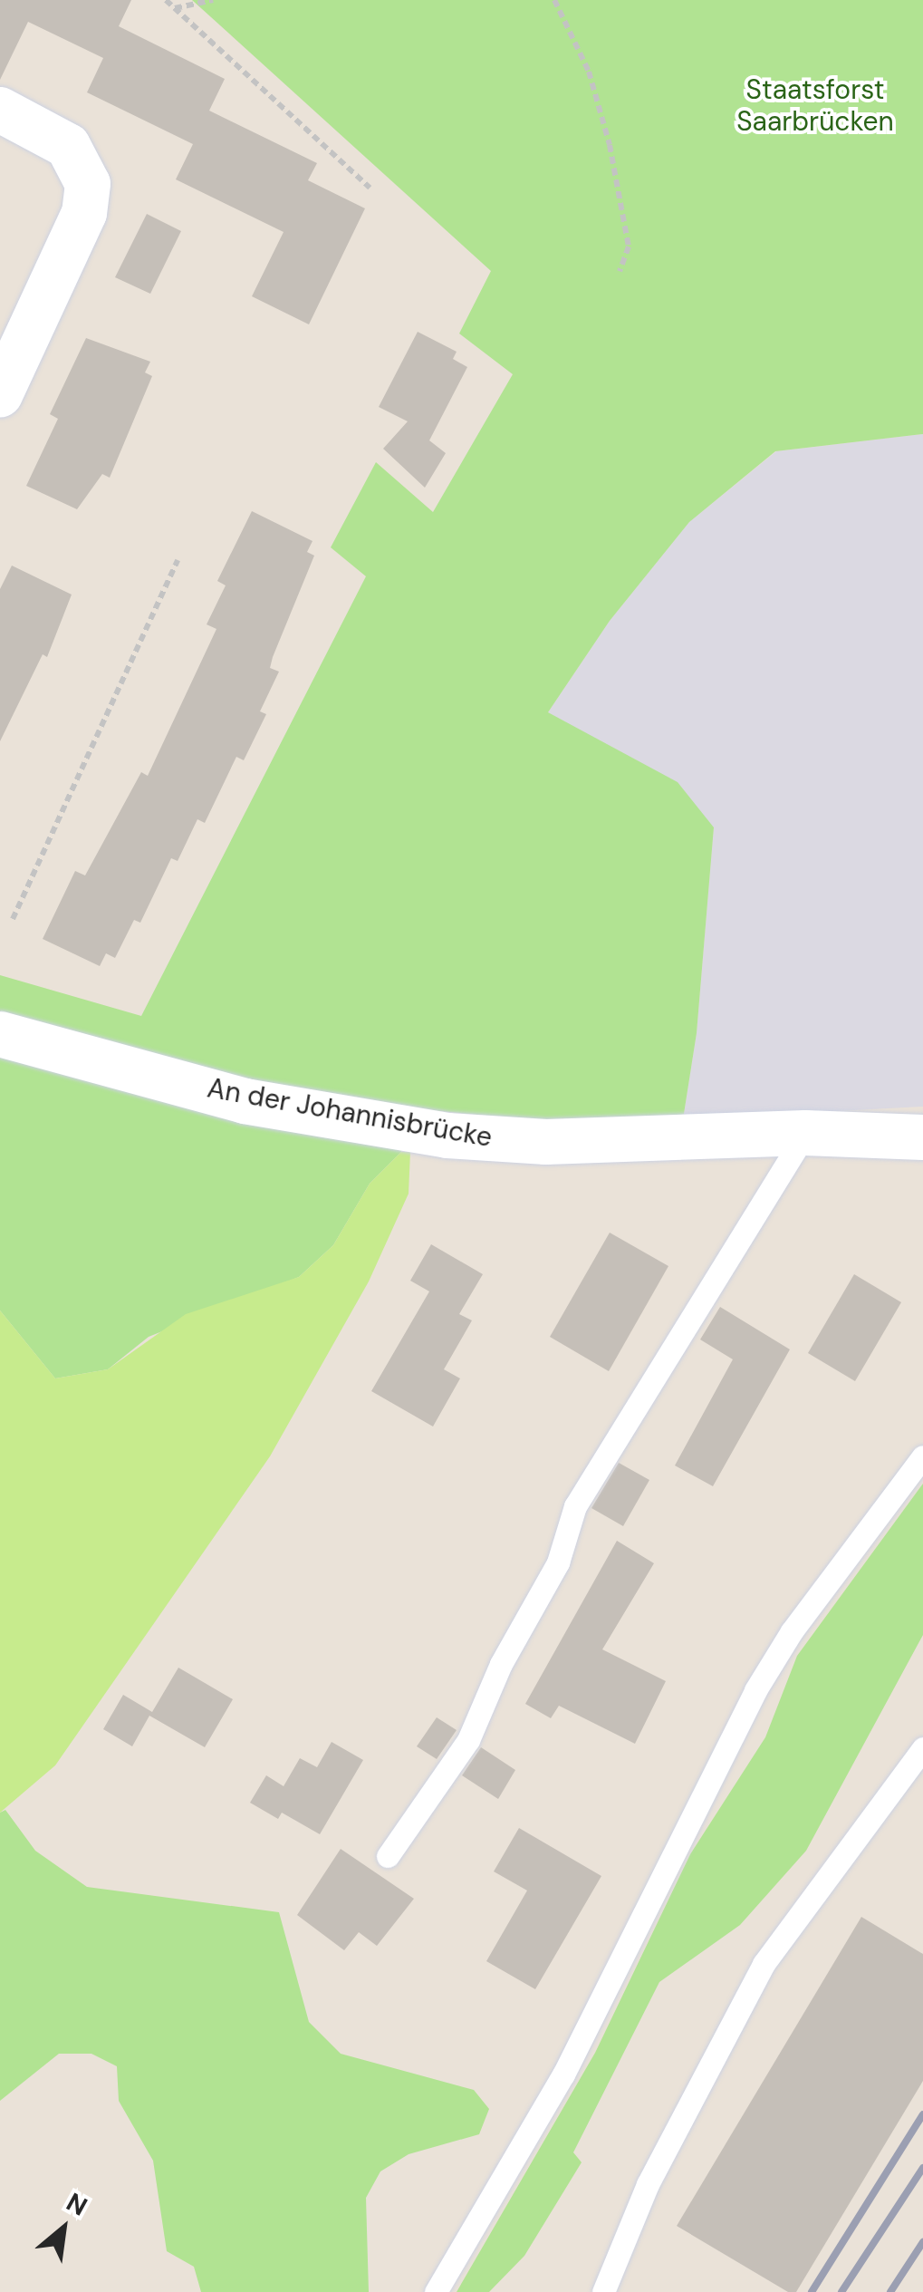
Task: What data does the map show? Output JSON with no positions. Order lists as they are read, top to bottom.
{
  "streets": {
    "street": ["An der Johannisbrücke"]
  },
  "parks": ["Staatsforst Saarbrücken"],
  "north": "top right"
}
